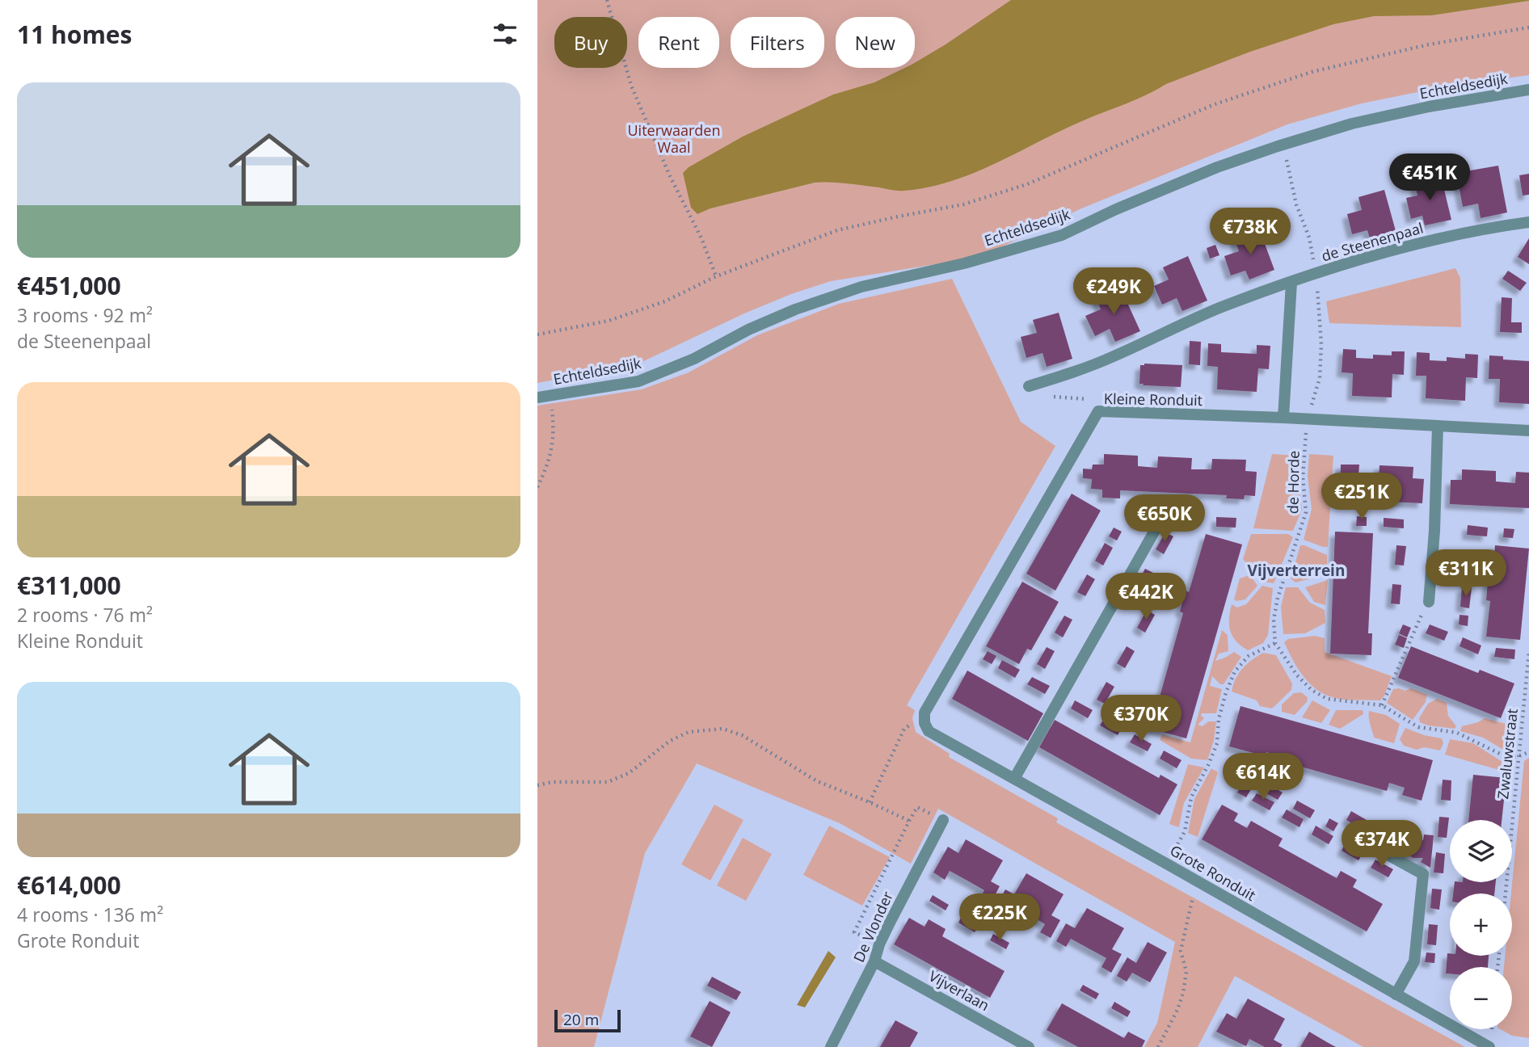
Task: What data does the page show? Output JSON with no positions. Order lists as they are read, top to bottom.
{
  "streets": {
    "street": [
      "Echteldsedijk",
      "de Steenenpaal",
      "Kleine Ronduit",
      "Grote Ronduit",
      "De Vlonder",
      "Vijverlaan"
    ],
    "path": ["de Horde", "Zwaluwstraat"]
  },
  "crossings": [
    ["Kleine Ronduit", "de Horde"],
    ["Kleine Ronduit", "Grote Ronduit"],
    ["De Vlonder", "Vijverlaan"]
  ],
  "districts": ["Vijverterrein"],
  "parks": ["Uiterwaarden Waal"],
  "scale_bar": "20 m",
  "page": {
    "heading": "11 homes",
    "chip": [
      "Buy",
      "Rent",
      "Filters",
      "New"
    ],
    "list": [
      {
        "name": "€451,000",
        "note": "3 rooms · 92 m² · de Steenenpaal"
      },
      {
        "name": "€311,000",
        "note": "2 rooms · 76 m² · Kleine Ronduit"
      },
      {
        "name": "€614,000",
        "note": "4 rooms · 136 m² · Grote Ronduit"
      }
    ],
    "price": [
      "€451K",
      "€738K",
      "€249K",
      "€251K",
      "€650K",
      "€311K",
      "€442K",
      "€370K",
      "€614K",
      "€374K",
      "€225K"
    ],
    "map_buttons": ["+", "−"],
    "scale": "20 m"
  }
}
